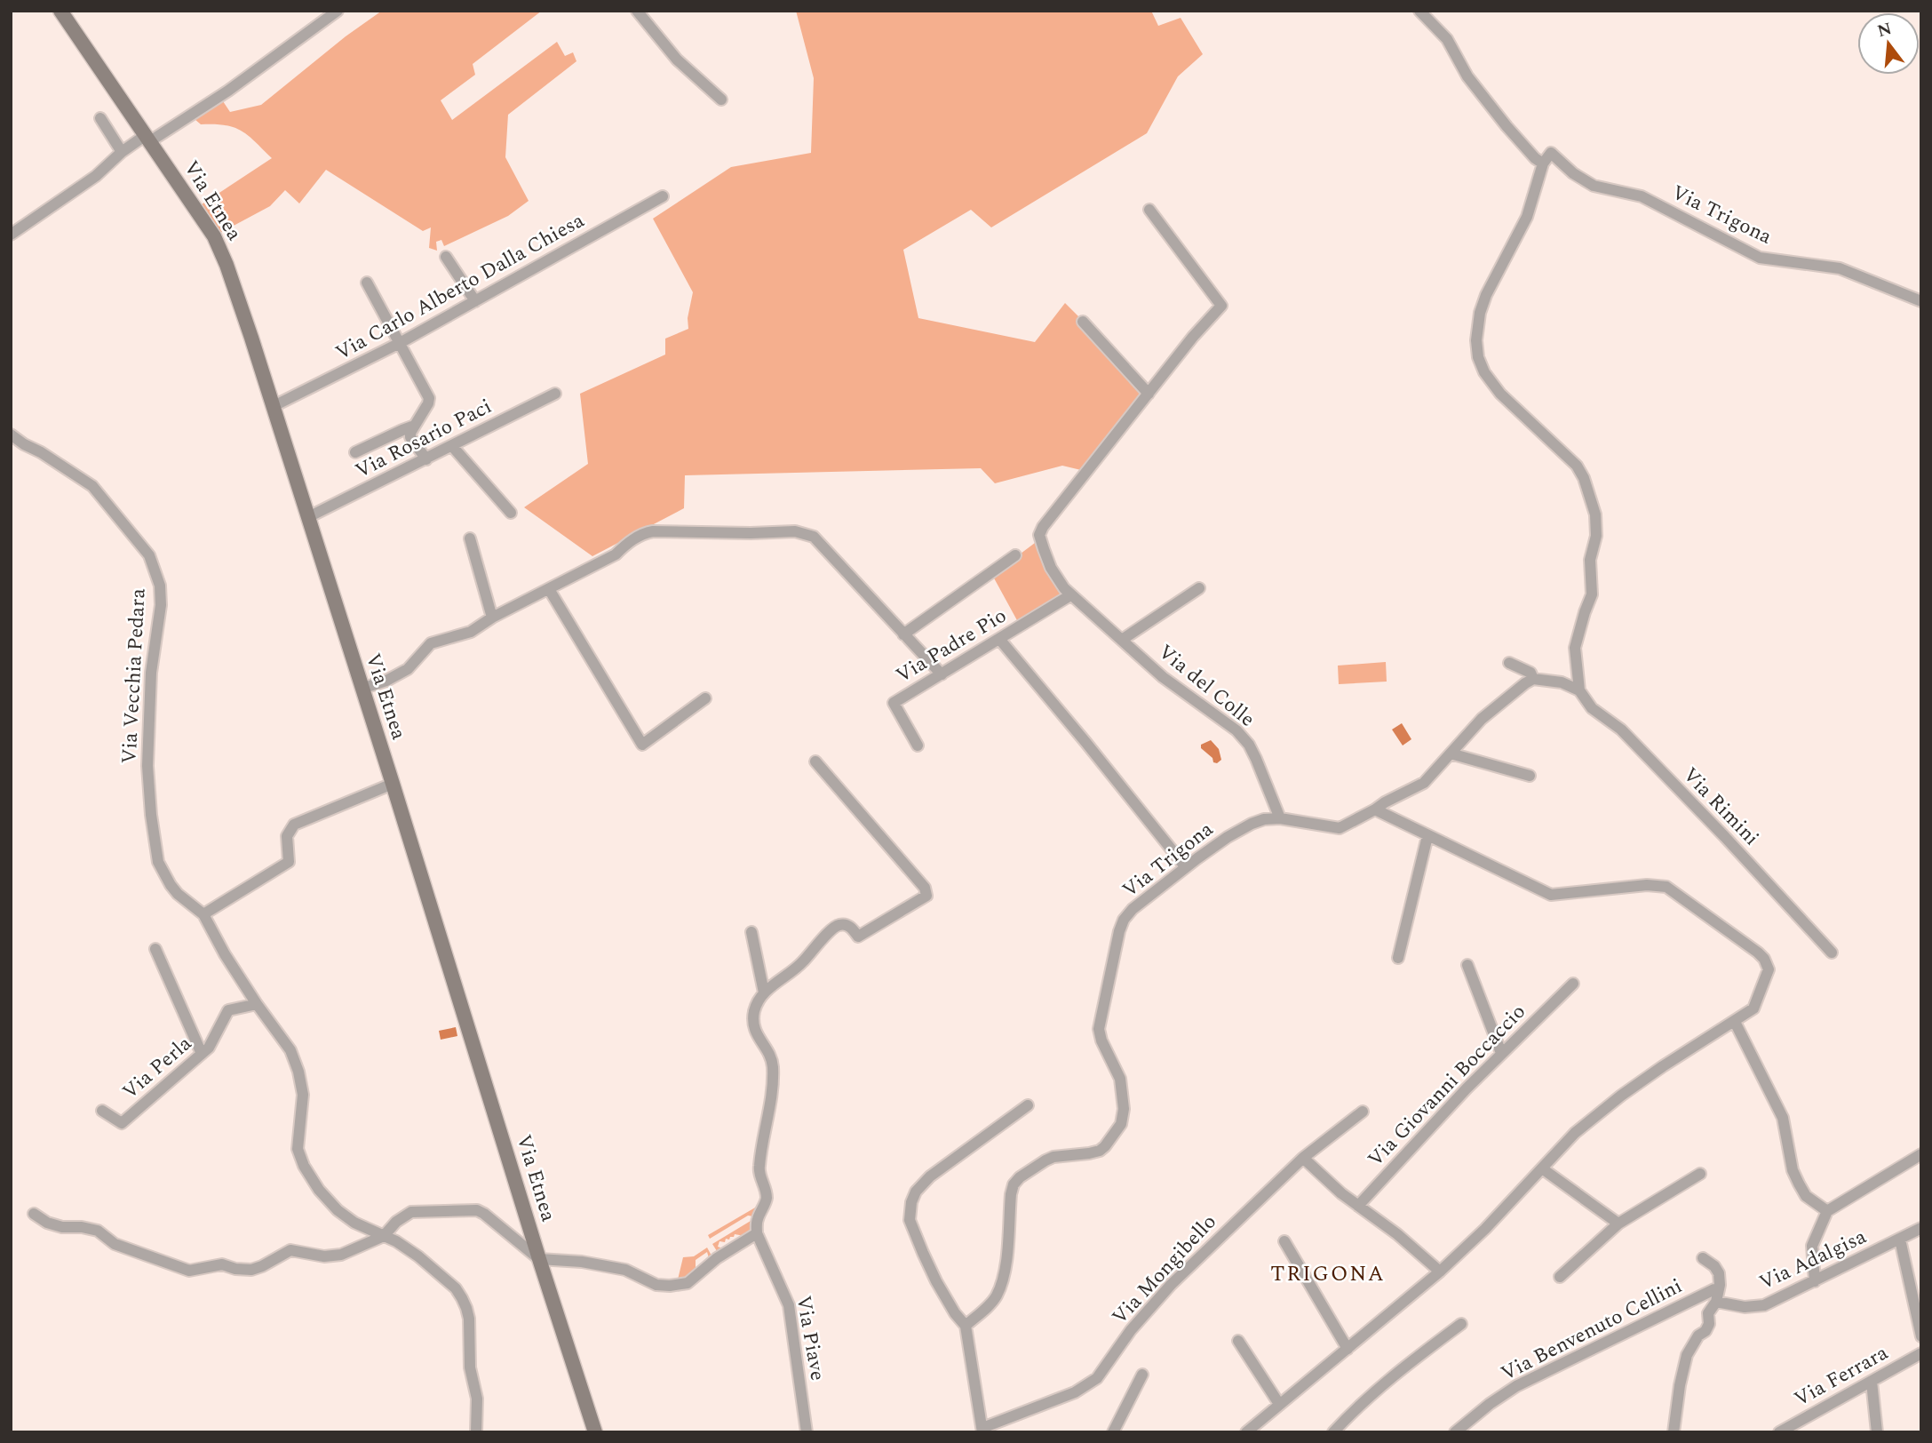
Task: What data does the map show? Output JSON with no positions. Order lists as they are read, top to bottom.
{
  "streets": {
    "main road": ["Via Etnea"],
    "street": [
      "Via Trigona",
      "Via Carlo Alberto Dalla Chiesa",
      "Via Rosario Paci",
      "Via Padre Pio",
      "Via Vecchia Pedara",
      "Via del Colle",
      "Via Rimini",
      "Via Perla",
      "Via Giovanni Boccaccio",
      "Via Adalgisa",
      "Via Mongibello",
      "Via Benvenuto Cellini",
      "Via Piave",
      "Via Ferrara"
    ]
  },
  "crossings": [
    ["Via Etnea", "Via Carlo Alberto Dalla Chiesa"],
    ["Via Etnea", "Via Rosario Paci"],
    ["Via Trigona", "Via del Colle"],
    ["Via Padre Pio", "Via del Colle"],
    ["Via Vecchia Pedara", "Via Perla"]
  ],
  "districts": ["TRIGONA"],
  "north": "top"
}
